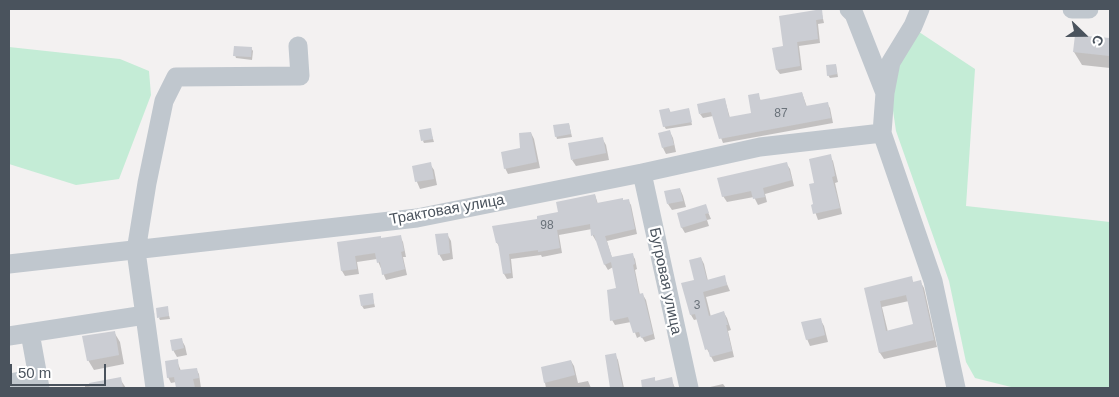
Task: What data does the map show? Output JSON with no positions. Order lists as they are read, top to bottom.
{
  "streets": {
    "street": ["Трактовая улица", "Бугровая улица"]
  },
  "crossings": [
    ["Трактовая улица", "Бугровая улица"]
  ],
  "house_numbers": ["87", "98", "3"],
  "scale_bar": "50 m",
  "north": "right"
}
